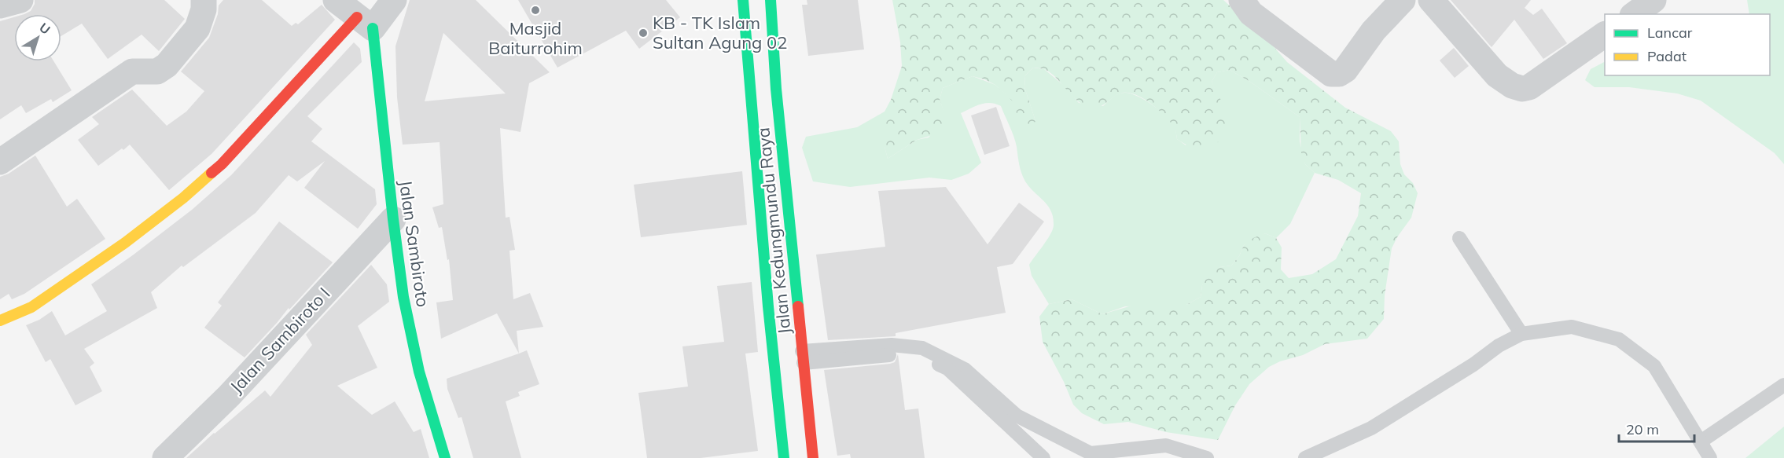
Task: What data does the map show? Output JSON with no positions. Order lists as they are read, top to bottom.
{
  "streets": {
    "street": ["Jalan Kedungmundu Raya", "Jalan Sambiroto", "Jalan Sambiroto I"]
  },
  "crossings": [
    ["Jalan Sambiroto", "Jalan Sambiroto I"]
  ],
  "places": ["Masjid Baiturrohim", "KB - TK Islam Sultan Agung 02"],
  "legend": ["Lancar", "Padat"],
  "scale_bar": "20 m",
  "north": "top right"
}
